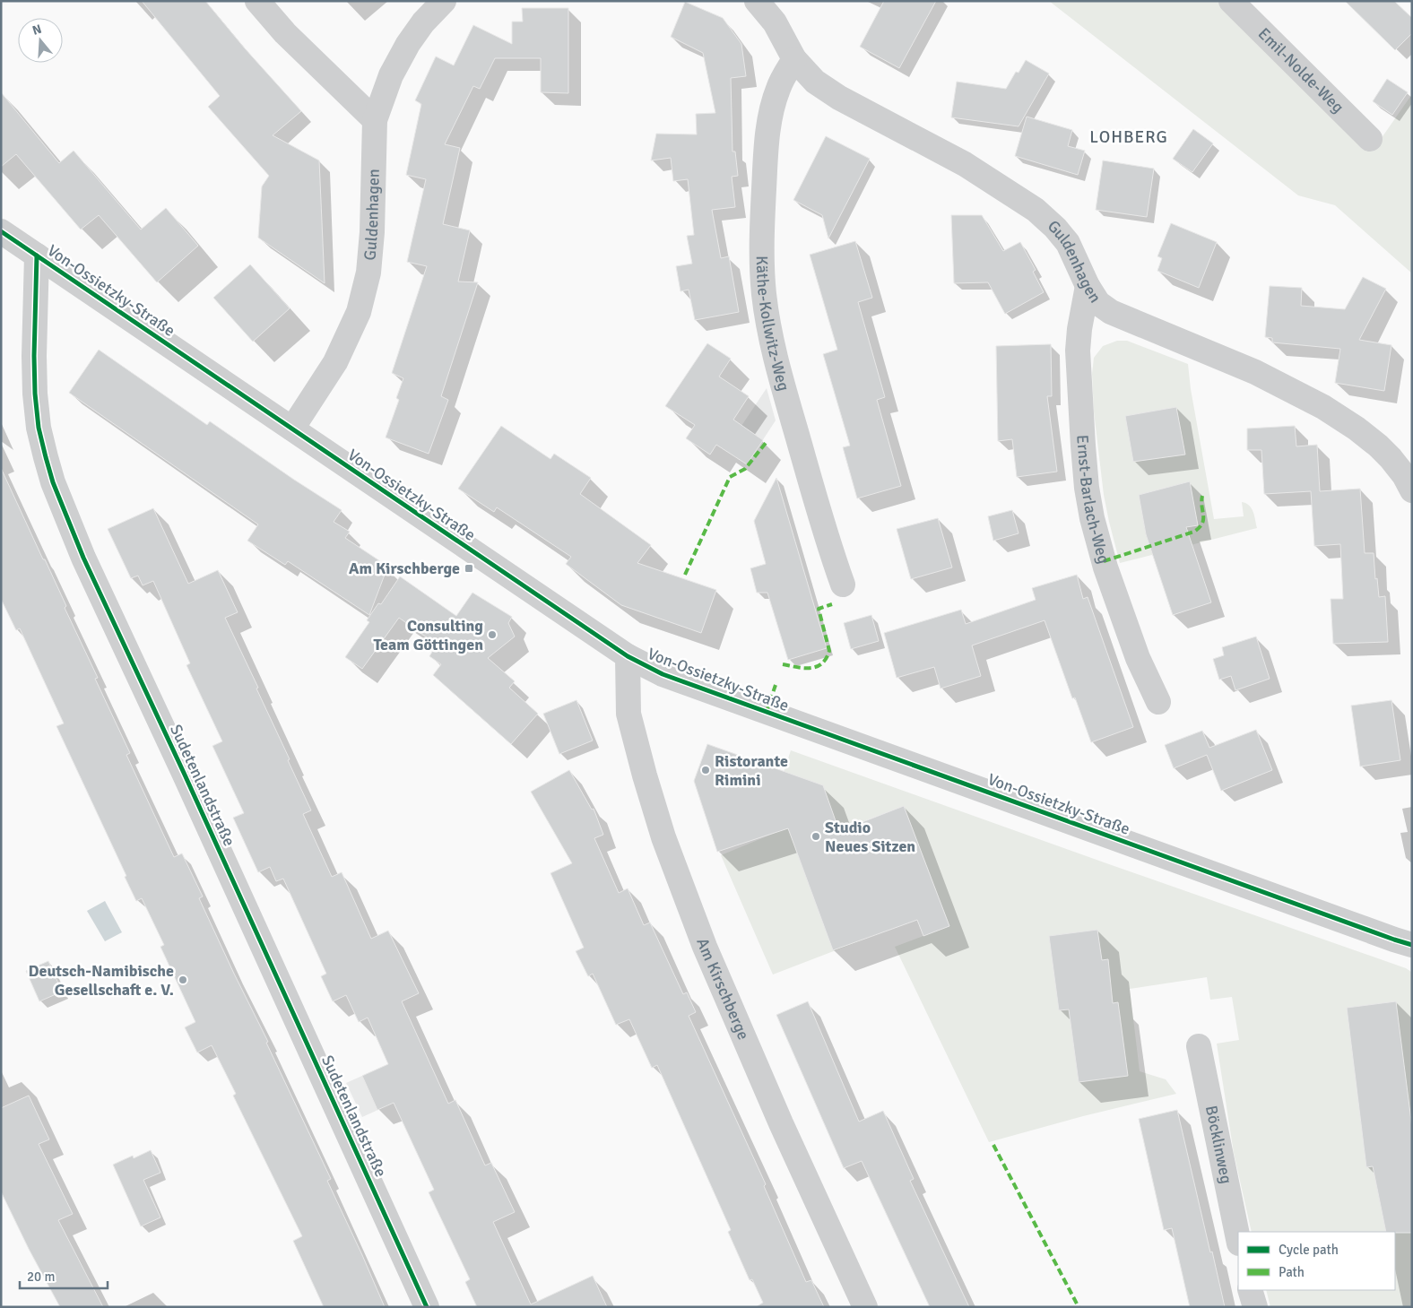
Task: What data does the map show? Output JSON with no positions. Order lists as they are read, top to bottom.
{
  "streets": {
    "street": [
      "Emil-Nolde-Weg",
      "Guldenhagen",
      "Von-Ossietzky-Straße",
      "Käthe-Kollwitz-Weg",
      "Ernst-Barlach-Weg",
      "Sudetenlandstraße",
      "Am Kirschberge",
      "Böcklinweg"
    ]
  },
  "crossings": [
    ["Guldenhagen", "Von-Ossietzky-Straße"],
    ["Guldenhagen", "Käthe-Kollwitz-Weg"],
    ["Guldenhagen", "Ernst-Barlach-Weg"],
    ["Von-Ossietzky-Straße", "Sudetenlandstraße"],
    ["Von-Ossietzky-Straße", "Am Kirschberge"]
  ],
  "districts": ["LOHBERG"],
  "places": {
    "transit": ["Am Kirschberge"],
    "other": [
      "Consulting Team Göttingen",
      "Ristorante Rimini",
      "Studio Neues Sitzen",
      "Deutsch-Namibische Gesellschaft e. V."
    ]
  },
  "legend": ["Cycle path", "Path"],
  "scale_bar": "20 m",
  "north": "top"
}
